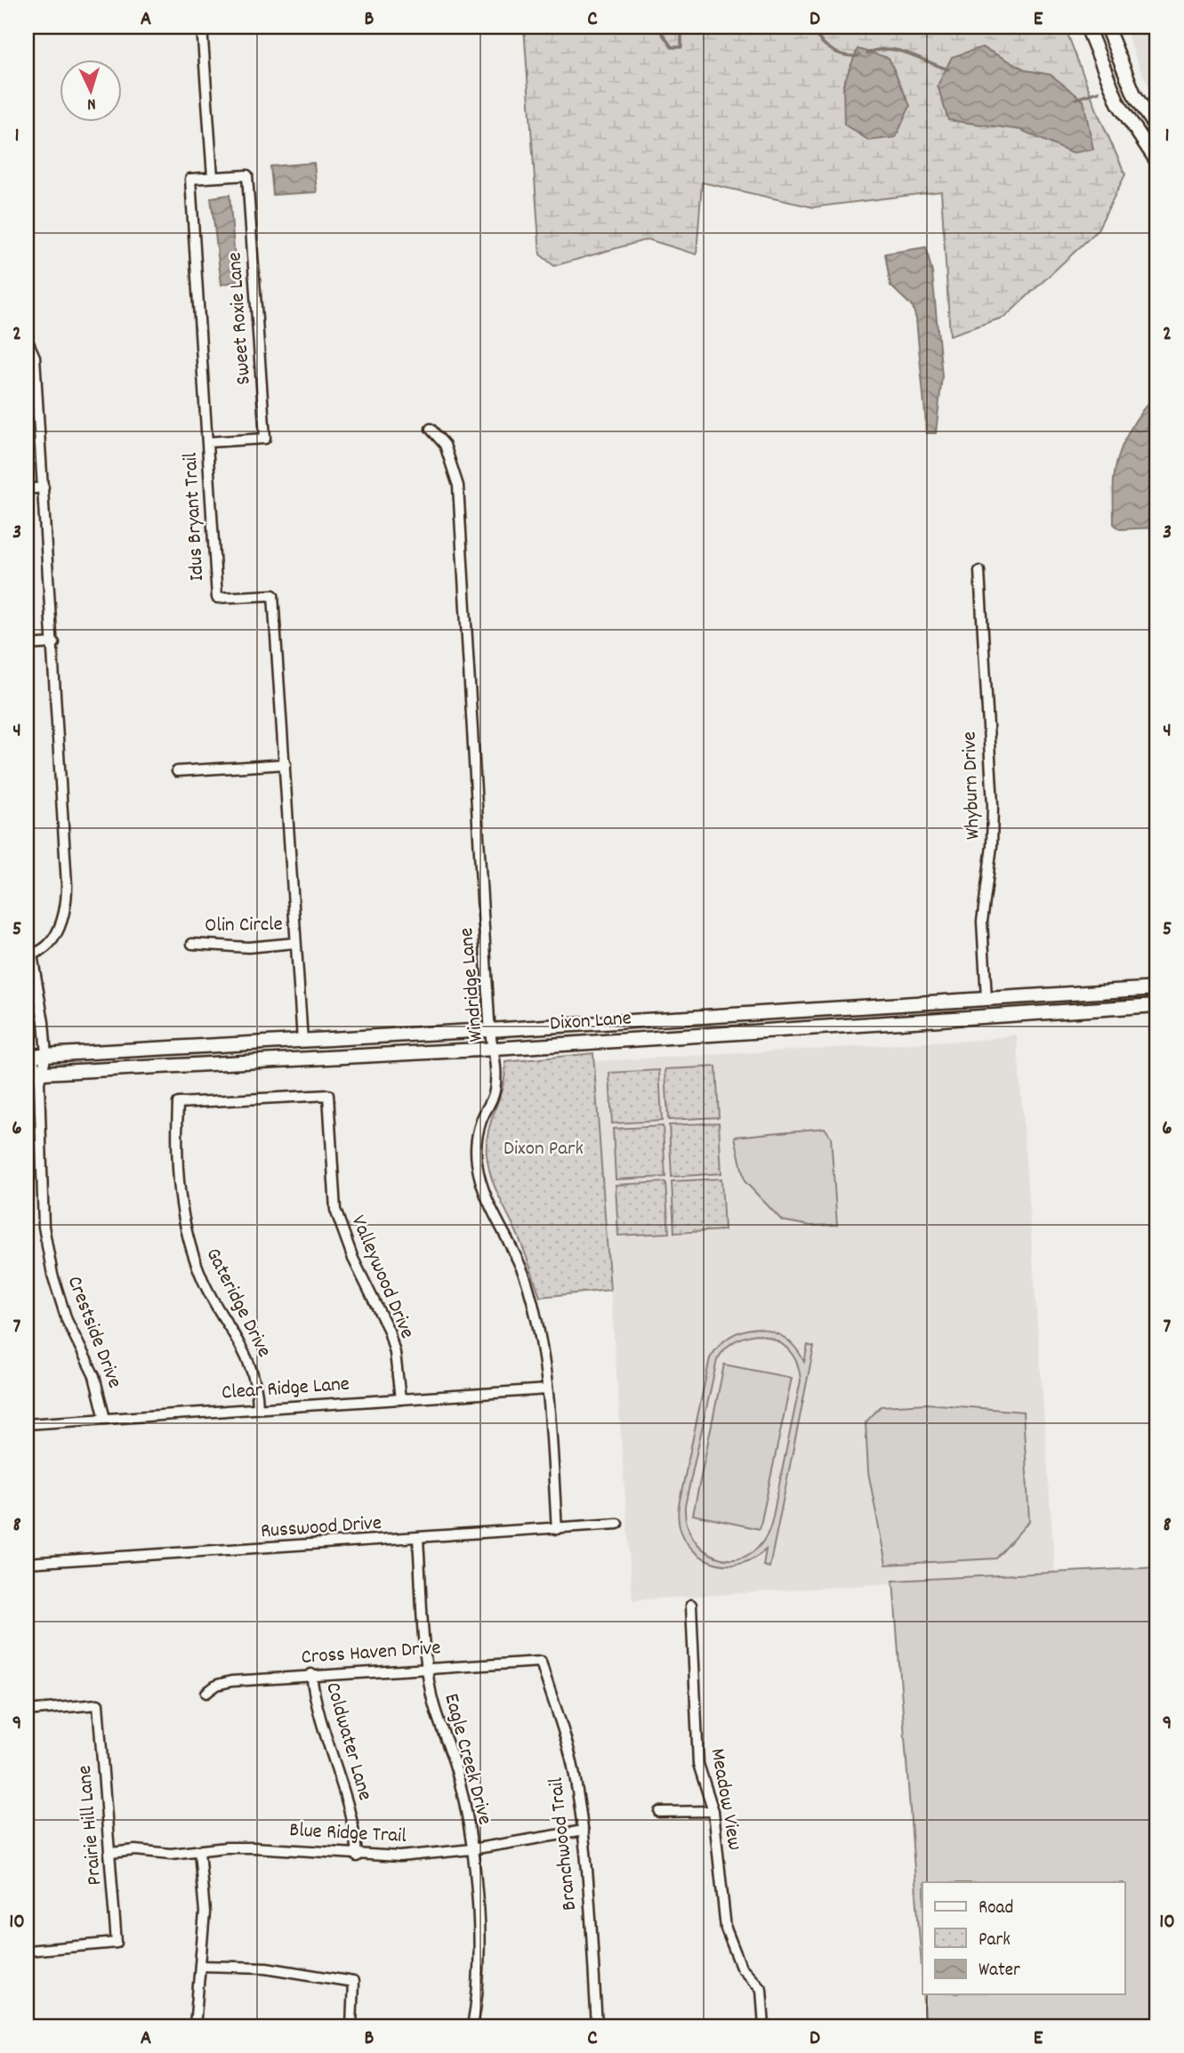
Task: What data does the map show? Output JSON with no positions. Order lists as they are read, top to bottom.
{
  "streets": {
    "main road": ["Dixon Lane"],
    "street": [
      "Sweet Roxie Lane",
      "Idus Bryant Trail",
      "Whyburn Drive",
      "Olin Circle",
      "Windridge Lane",
      "Valleywood Drive",
      "Gateridge Drive",
      "Crestside Drive",
      "Clear Ridge Lane",
      "Russwood Drive",
      "Cross Haven Drive",
      "Coldwater Lane",
      "Eagle Creek Drive",
      "Meadow View",
      "Prairie Hill Lane",
      "Blue Ridge Trail",
      "Branchwood Trail"
    ]
  },
  "crossings": [
    ["Sweet Roxie Lane", "Idus Bryant Trail"],
    ["Idus Bryant Trail", "Olin Circle"],
    ["Idus Bryant Trail", "Dixon Lane"],
    ["Whyburn Drive", "Dixon Lane"],
    ["Windridge Lane", "Dixon Lane"],
    ["Windridge Lane", "Clear Ridge Lane"],
    ["Windridge Lane", "Russwood Drive"],
    ["Dixon Lane", "Crestside Drive"],
    ["Valleywood Drive", "Gateridge Drive"],
    ["Valleywood Drive", "Clear Ridge Lane"],
    ["Gateridge Drive", "Clear Ridge Lane"],
    ["Crestside Drive", "Clear Ridge Lane"],
    ["Russwood Drive", "Eagle Creek Drive"],
    ["Cross Haven Drive", "Coldwater Lane"],
    ["Cross Haven Drive", "Eagle Creek Drive"],
    ["Cross Haven Drive", "Branchwood Trail"],
    ["Coldwater Lane", "Blue Ridge Trail"],
    ["Eagle Creek Drive", "Blue Ridge Trail"],
    ["Prairie Hill Lane", "Blue Ridge Trail"],
    ["Blue Ridge Trail", "Branchwood Trail"]
  ],
  "parks": ["Dixon Park"],
  "legend": ["Road", "Park", "Water"],
  "north": "bottom",
  "grid": {
    "columns": [
      "A",
      "B",
      "C",
      "D",
      "E"
    ],
    "rows": [
      "1",
      "2",
      "3",
      "4",
      "5",
      "6",
      "7",
      "8",
      "9",
      "10"
    ]
  }
}
